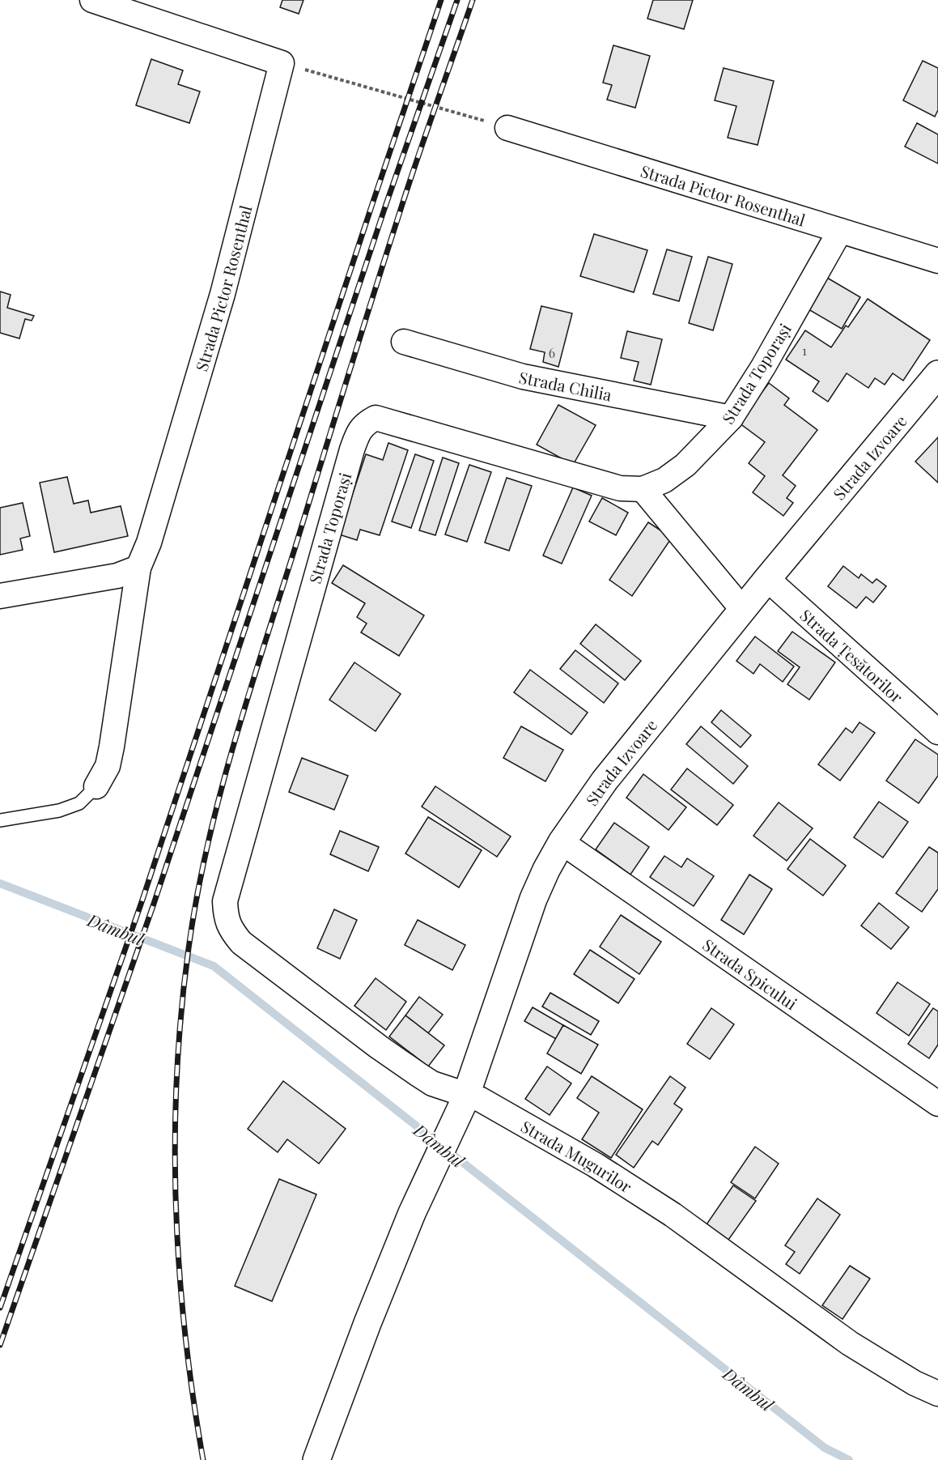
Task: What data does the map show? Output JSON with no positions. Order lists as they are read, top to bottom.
{
  "streets": {
    "street": [
      "Strada Pictor Rosenthal",
      "Strada Toporași",
      "Strada Chilia",
      "Strada Izvoare",
      "Strada Țesătorilor",
      "Strada Spicului",
      "Strada Mugurilor"
    ]
  },
  "crossings": [
    ["Strada Pictor Rosenthal", "Strada Toporași"],
    ["Strada Toporași", "Strada Chilia"],
    ["Strada Toporași", "Strada Mugurilor"],
    ["Strada Izvoare", "Strada Țesătorilor"],
    ["Strada Izvoare", "Strada Spicului"],
    ["Strada Izvoare", "Strada Mugurilor"]
  ],
  "water": ["Dâmbul"],
  "house_numbers": ["1", "6"]
}
